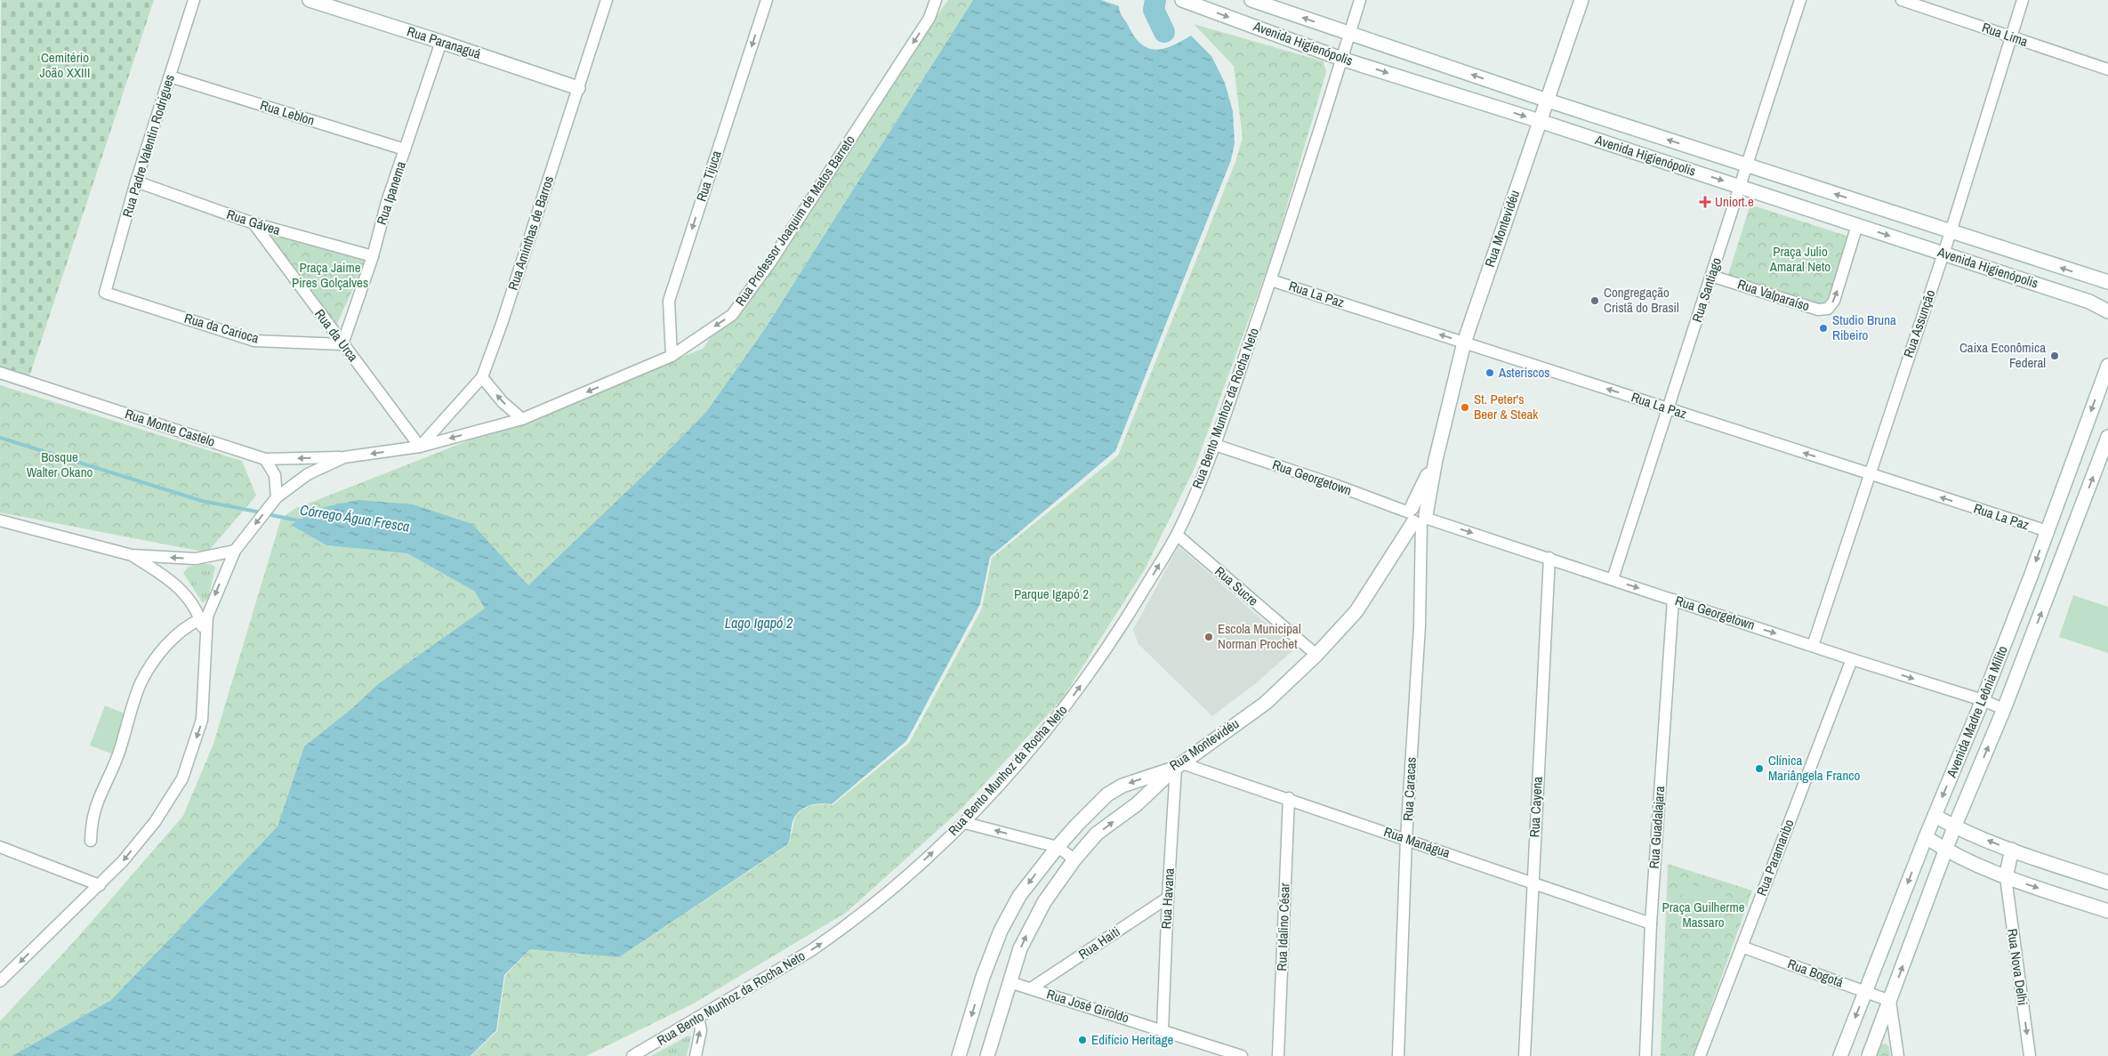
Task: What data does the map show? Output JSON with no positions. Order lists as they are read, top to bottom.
{
  "streets": {
    "main road": [
      "Rua Paranaguá",
      "Avenida Higienópolis",
      "Rua Montevidéu",
      "Avenida Madre Leônia Milito"
    ],
    "street": [
      "Rua Lima",
      "Rua Leblon",
      "Rua Padre Valentin Rodrigues",
      "Rua Tijuca",
      "Rua Ipanema",
      "Rua Professor Joaquim de Matos Barreto",
      "Rua Gávea",
      "Rua Aminthas de Barros",
      "Rua Santiago",
      "Rua La Paz",
      "Rua Valparaíso",
      "Rua Assunção",
      "Rua da Carioca",
      "Rua da Urca",
      "Rua Bento Munhoz da Rocha Neto",
      "Rua Monte Castelo",
      "Rua Georgetown",
      "Rua Sucre",
      "Rua Caracas",
      "Rua Cayena",
      "Rua Guadalajara",
      "Rua Manágua",
      "Rua Paramaribo",
      "Rua Havana",
      "Rua Idalino César",
      "Rua Haiti",
      "Rua Nova Delhi",
      "Rua Bogotá",
      "Rua José Giroldo"
    ]
  },
  "crossings": [
    ["Rua Lima", "Rua Assunção"],
    ["Rua Paranaguá", "Rua Ipanema"],
    ["Rua Paranaguá", "Rua Aminthas de Barros"],
    ["Avenida Higienópolis", "Rua Montevidéu"],
    ["Avenida Higienópolis", "Rua Santiago"],
    ["Avenida Higienópolis", "Rua Valparaíso"],
    ["Avenida Higienópolis", "Rua Assunção"],
    ["Avenida Higienópolis", "Rua Bento Munhoz da Rocha Neto"],
    ["Rua Leblon", "Rua Padre Valentin Rodrigues"],
    ["Rua Leblon", "Rua Ipanema"],
    ["Rua Padre Valentin Rodrigues", "Rua Gávea"],
    ["Rua Padre Valentin Rodrigues", "Rua da Carioca"],
    ["Rua Tijuca", "Rua Professor Joaquim de Matos Barreto"],
    ["Rua Ipanema", "Rua Gávea"],
    ["Rua Ipanema", "Rua da Carioca"],
    ["Rua Ipanema", "Rua da Urca"],
    ["Rua Professor Joaquim de Matos Barreto", "Rua Aminthas de Barros"],
    ["Rua Professor Joaquim de Matos Barreto", "Rua da Urca"],
    ["Rua Professor Joaquim de Matos Barreto", "Rua Monte Castelo"],
    ["Rua Gávea", "Rua da Urca"],
    ["Rua Montevidéu", "Rua La Paz"],
    ["Rua Montevidéu", "Rua Georgetown"],
    ["Rua Montevidéu", "Rua Sucre"],
    ["Rua Montevidéu", "Rua Caracas"],
    ["Rua Montevidéu", "Rua Manágua"],
    ["Rua Montevidéu", "Rua Havana"],
    ["Rua Aminthas de Barros", "Rua da Urca"],
    ["Rua Santiago", "Rua La Paz"],
    ["Rua Santiago", "Rua Valparaíso"],
    ["Rua Santiago", "Rua Georgetown"],
    ["Rua La Paz", "Rua Assunção"],
    ["Rua La Paz", "Rua Bento Munhoz da Rocha Neto"],
    ["Rua La Paz", "Avenida Madre Leônia Milito"],
    ["Rua Assunção", "Rua Georgetown"],
    ["Rua da Carioca", "Rua da Urca"],
    ["Rua Bento Munhoz da Rocha Neto", "Rua Georgetown"],
    ["Rua Bento Munhoz da Rocha Neto", "Rua Sucre"],
    ["Rua Georgetown", "Avenida Madre Leônia Milito"],
    ["Rua Georgetown", "Rua Caracas"],
    ["Rua Georgetown", "Rua Cayena"],
    ["Rua Georgetown", "Rua Guadalajara"],
    ["Rua Georgetown", "Rua Paramaribo"],
    ["Avenida Madre Leônia Milito", "Rua Bogotá"],
    ["Rua Caracas", "Rua Manágua"],
    ["Rua Cayena", "Rua Manágua"],
    ["Rua Guadalajara", "Rua Manágua"],
    ["Rua Manágua", "Rua Havana"],
    ["Rua Manágua", "Rua Idalino César"],
    ["Rua Paramaribo", "Rua Bogotá"],
    ["Rua Havana", "Rua Haiti"],
    ["Rua Havana", "Rua José Giroldo"],
    ["Rua Haiti", "Rua José Giroldo"]
  ],
  "one_way": [
    "Rua Tijuca",
    "Rua Professor Joaquim de Matos Barreto",
    "Rua La Paz",
    "Rua Bento Munhoz da Rocha Neto",
    "Rua Georgetown",
    "Rua Nova Delhi"
  ],
  "water": ["Córrego Água Fresca", "Lago Igapó 2"],
  "parks": [
    "Cemitério João XXIII",
    "Praça Julio Amaral Neto",
    "Praça Jaime Pires Golçalves",
    "Bosque Walter Okano",
    "Parque Igapó 2",
    "Praça Guilherme Massaro"
  ],
  "places": {
    "health": ["Uniort.e"],
    "other": [
      "Congregação Cristã do Brasil",
      "Studio Bruna Ribeiro",
      "Caixa Econômica Federal",
      "Asteriscos",
      "St. Peter's Beer & Steak",
      "Escola Municipal Norman Prochet",
      "Clínica Mariângela Franco",
      "Edifício Heritage"
    ]
  }
}
